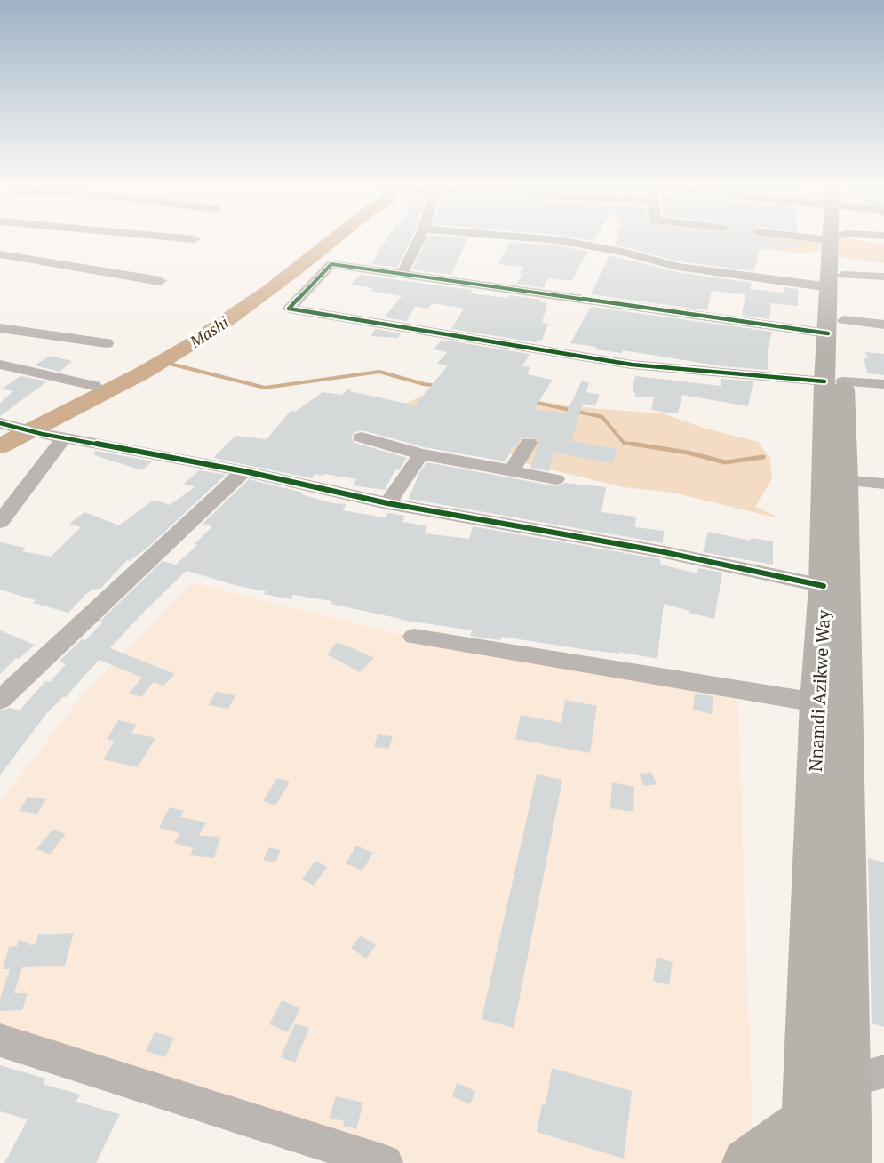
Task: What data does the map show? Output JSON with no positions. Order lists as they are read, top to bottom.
{
  "streets": {
    "highway": ["Nnamdi Azikwe Way"]
  },
  "water": ["Mashi"]
}
